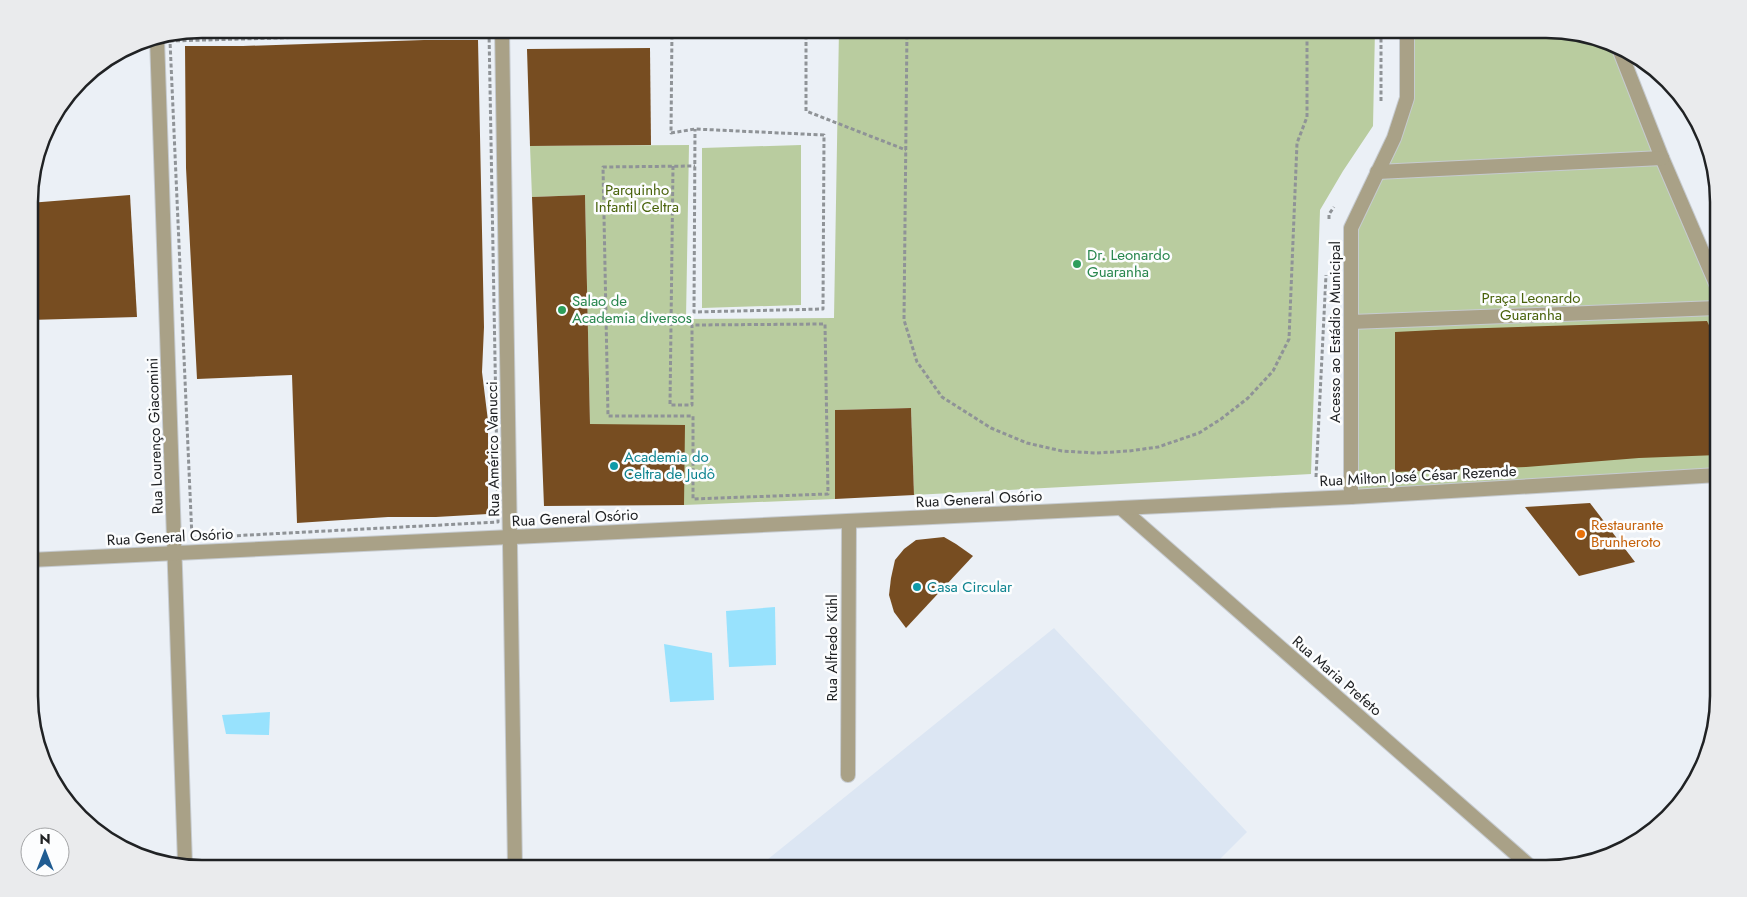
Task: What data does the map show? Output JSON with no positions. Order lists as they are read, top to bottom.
{
  "streets": {
    "street": [
      "Acesso ao Estádio Municipal",
      "Rua Lourenço Giacomini",
      "Rua Américo Vanucci",
      "Rua Milton José César Rezende",
      "Rua General Osório",
      "Rua Alfredo Kühl",
      "Rua Maria Prefeto"
    ]
  },
  "crossings": [
    ["Acesso ao Estádio Municipal", "Rua Milton José César Rezende"],
    ["Rua Lourenço Giacomini", "Rua General Osório"],
    ["Rua Américo Vanucci", "Rua General Osório"],
    ["Rua Milton José César Rezende", "Rua General Osório"],
    ["Rua Milton José César Rezende", "Rua Maria Prefeto"],
    ["Rua General Osório", "Rua Alfredo Kühl"],
    ["Rua General Osório", "Rua Maria Prefeto"]
  ],
  "parks": ["Parquinho Infantil Celtra", "Praça Leonardo Guaranha"],
  "places": [
    "Dr. Leonardo Guaranha",
    "Salao de Academia diversos",
    "Academia do Celtra de Judô",
    "Restaurante Brunheroto",
    "Casa Circular"
  ],
  "north": "top"
}
